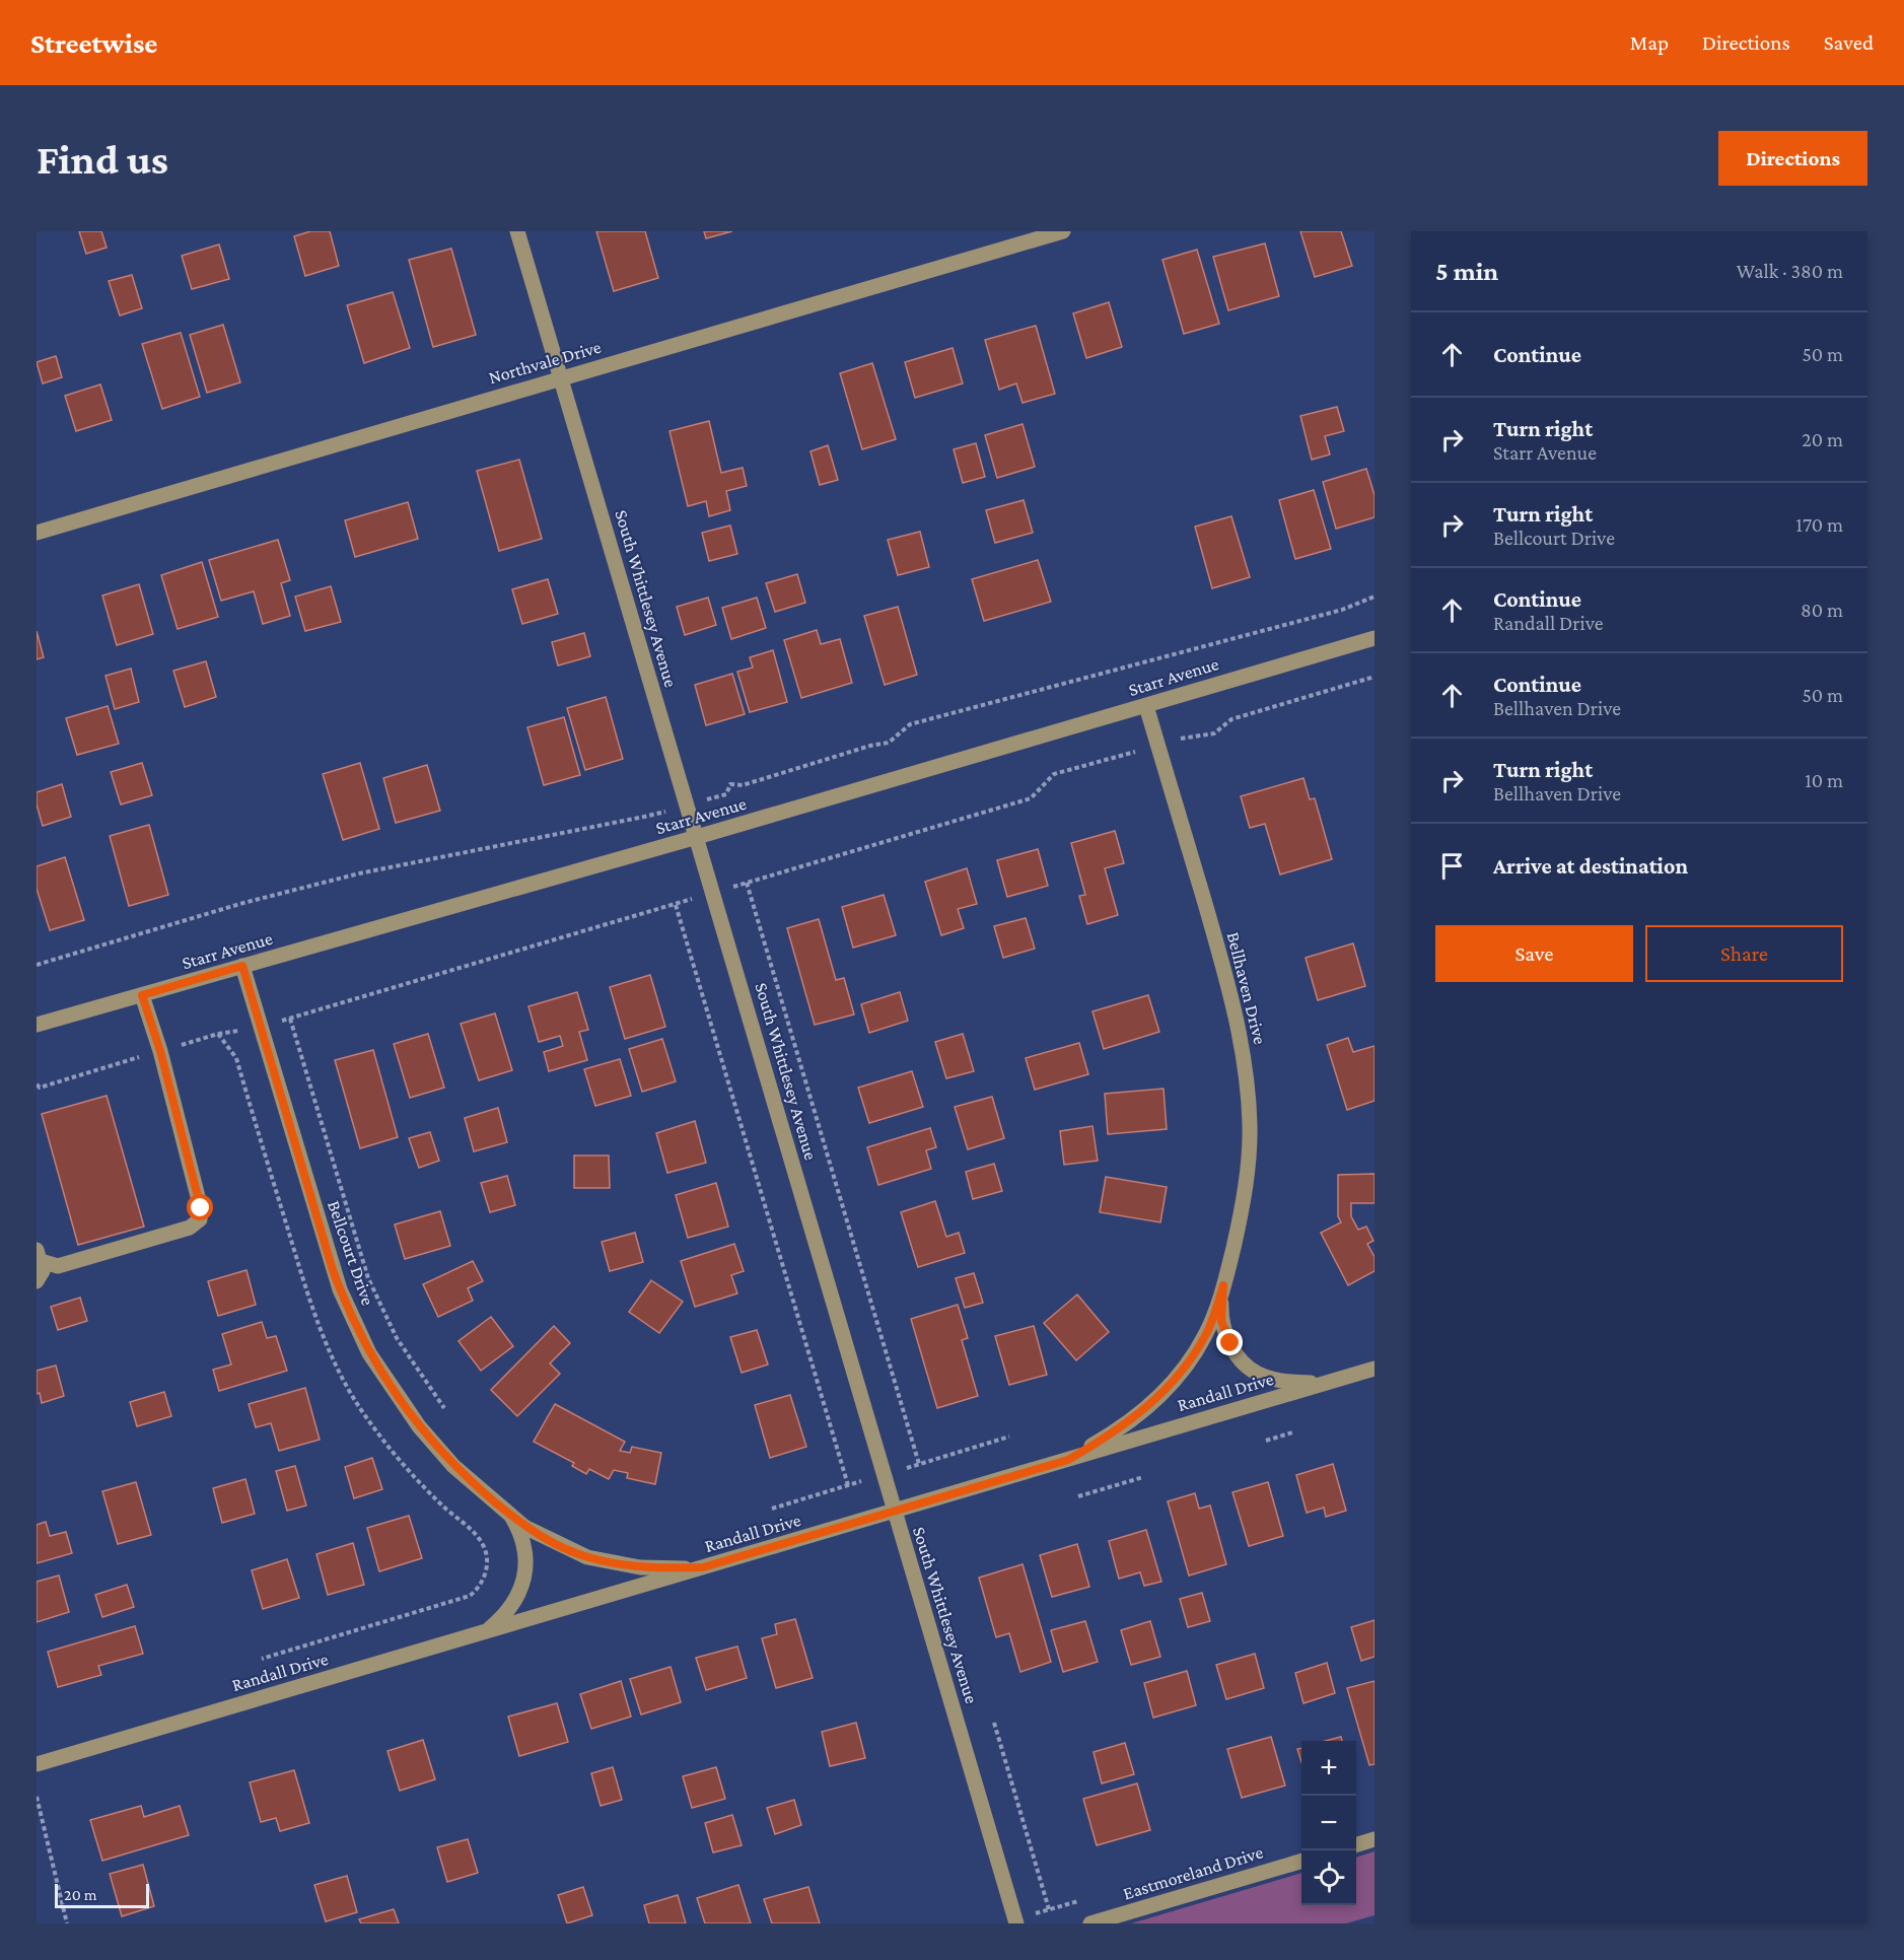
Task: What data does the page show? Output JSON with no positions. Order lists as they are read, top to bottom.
{
  "streets": {
    "street": [
      "Northvale Drive",
      "South Whittlesey Avenue",
      "Starr Avenue",
      "Bellhaven Drive",
      "Bellcourt Drive",
      "Randall Drive",
      "Eastmoreland Drive"
    ]
  },
  "crossings": [
    ["Northvale Drive", "South Whittlesey Avenue"],
    ["South Whittlesey Avenue", "Starr Avenue"],
    ["South Whittlesey Avenue", "Randall Drive"],
    ["Starr Avenue", "Bellhaven Drive"],
    ["Starr Avenue", "Bellcourt Drive"],
    ["Bellhaven Drive", "Randall Drive"],
    ["Bellcourt Drive", "Randall Drive"]
  ],
  "scale_bar": "20 m",
  "page": {
    "header": "Streetwise",
    "nav": ["Map", "Directions", "Saved"],
    "buttons": [
      "Directions",
      ["Save", "Share"]
    ],
    "title": "Find us",
    "heading": ["5 min", "Walk · 380 m"],
    "list": [
      ["Continue", "50 m"],
      ["Turn right", "Starr Avenue", "20 m"],
      ["Turn right", "Bellcourt Drive", "170 m"],
      ["Continue", "Randall Drive", "80 m"],
      ["Continue", "Bellhaven Drive", "50 m"],
      ["Turn right", "Bellhaven Drive", "10 m"],
      "Arrive at destination"
    ],
    "map_buttons": ["+", "−"],
    "scale": "20 m"
  }
}
